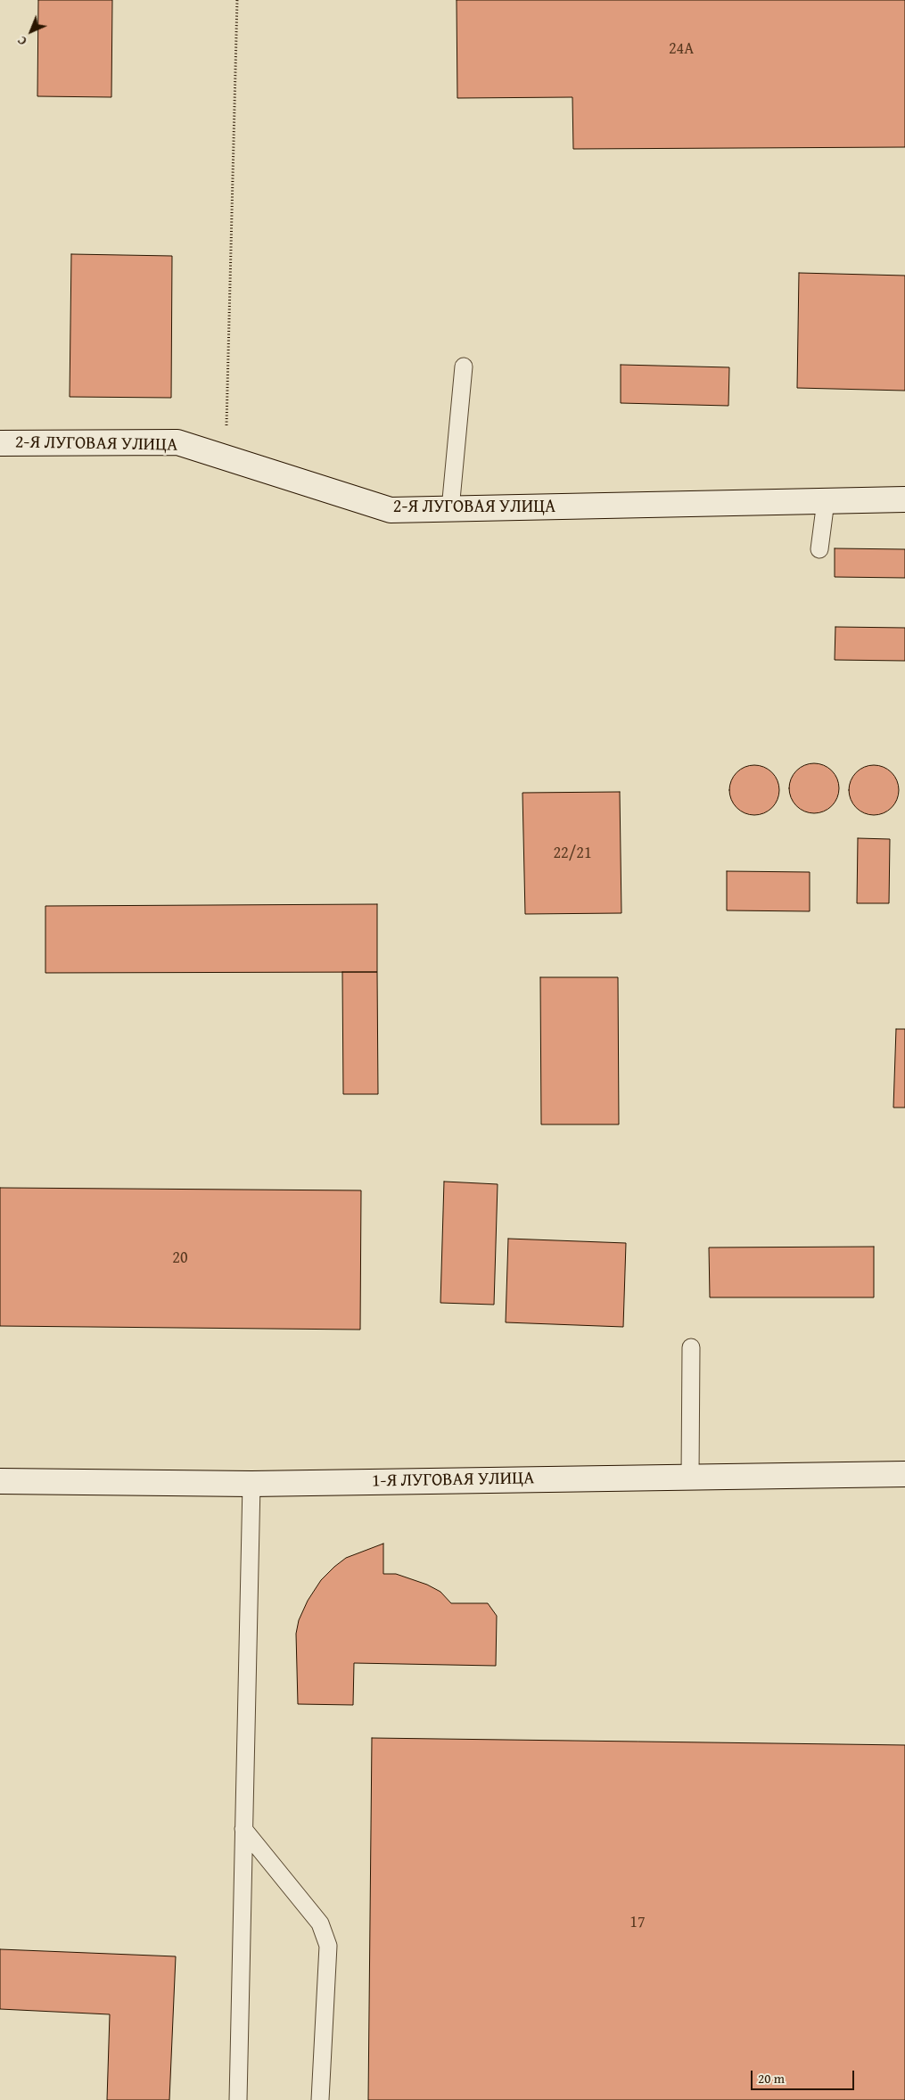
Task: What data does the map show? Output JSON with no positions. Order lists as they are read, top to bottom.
{
  "streets": {
    "main road": ["2-Я ЛУГОВАЯ УЛИЦА", "1-Я ЛУГОВАЯ УЛИЦА"]
  },
  "house_numbers": [
    "24А",
    "22/21",
    "20",
    "17"
  ],
  "scale_bar": "20 m",
  "north": "bottom left"
}
